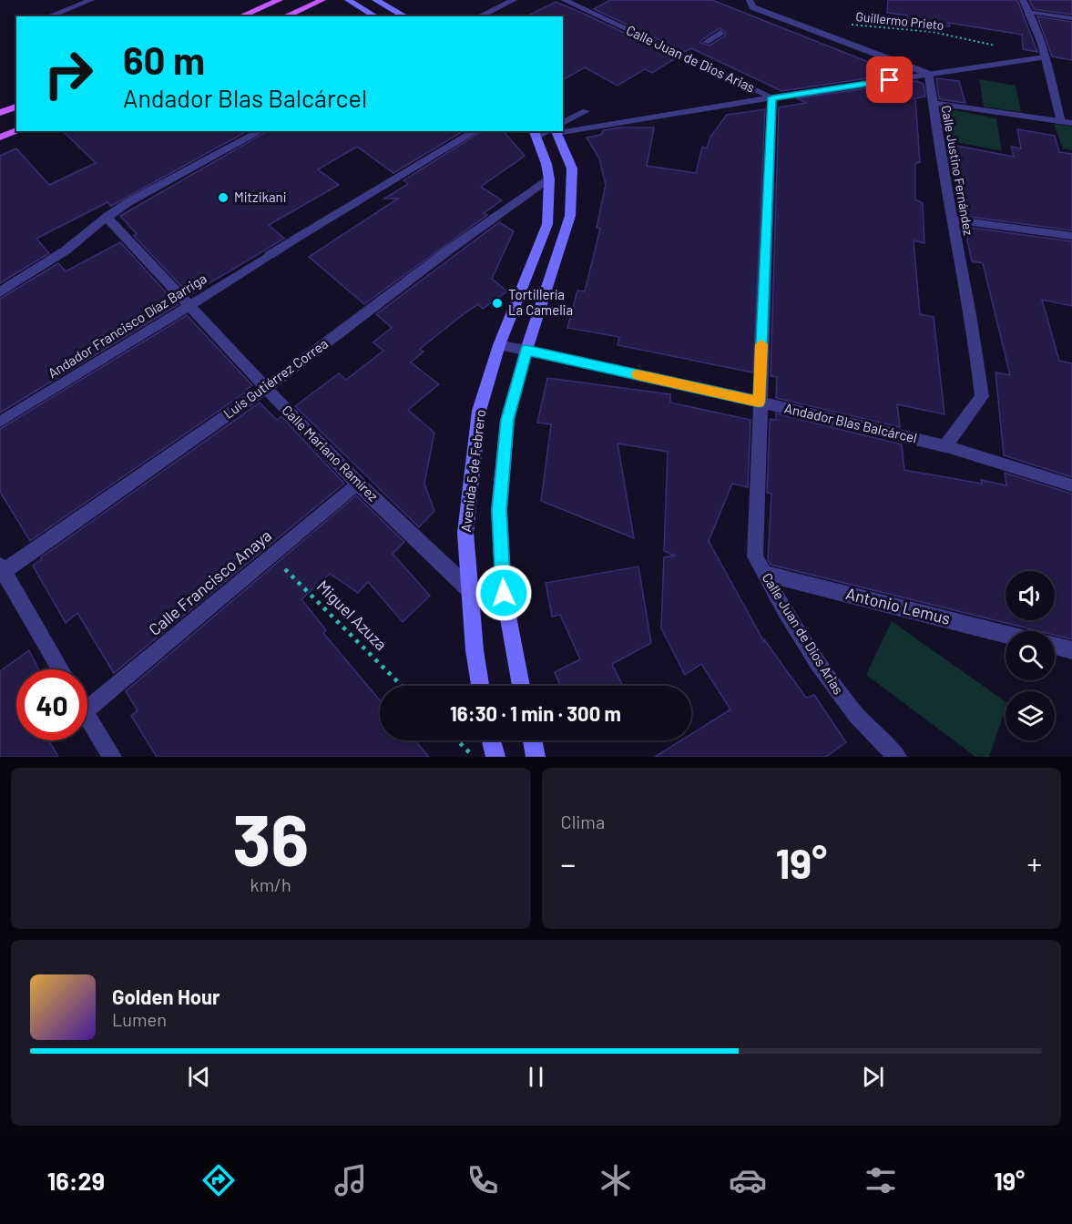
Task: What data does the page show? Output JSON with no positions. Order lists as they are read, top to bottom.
{
  "streets": {
    "street": [
      "Calle Juan de Dios Arias",
      "Calle Justino Fernández",
      "Luis Gutiérrez Correa",
      "Andador Blas Balcárcel",
      "Calle Mariano Ramírez",
      "Avenida 5 de Febrero",
      "Antonio Lemus"
    ],
    "lane": ["Andador Francisco Díaz Barriga", "Calle Francisco Anaya"],
    "path": ["Guillermo Prieto", "Miguel Azuza"]
  },
  "crossings": [
    ["Calle Juan de Dios Arias", "Andador Blas Balcárcel"],
    ["Calle Juan de Dios Arias", "Antonio Lemus"],
    ["Calle Justino Fernández", "Andador Blas Balcárcel"],
    ["Andador Francisco Díaz Barriga", "Calle Mariano Ramírez"],
    ["Luis Gutiérrez Correa", "Calle Mariano Ramírez"],
    ["Luis Gutiérrez Correa", "Avenida 5 de Febrero"],
    ["Andador Blas Balcárcel", "Avenida 5 de Febrero"],
    ["Calle Mariano Ramírez", "Avenida 5 de Febrero"],
    ["Calle Mariano Ramírez", "Calle Francisco Anaya"],
    ["Calle Francisco Anaya", "Miguel Azuza"]
  ],
  "places": ["Mitzikani", "Tortillería La Camelia"],
  "page": {
    "turn": ["60 m", "Andador Blas Balcárcel"],
    "limit": "40",
    "trip": "16:30 · 1 min · 300 m",
    "tile": [
      ["36", "km/h"],
      "Clima"
    ],
    "heat": ["−", "19°", "+"],
    "song": ["Golden Hour", "Lumen"],
    "tabs": ["16:29", "19°"]
  }
}
